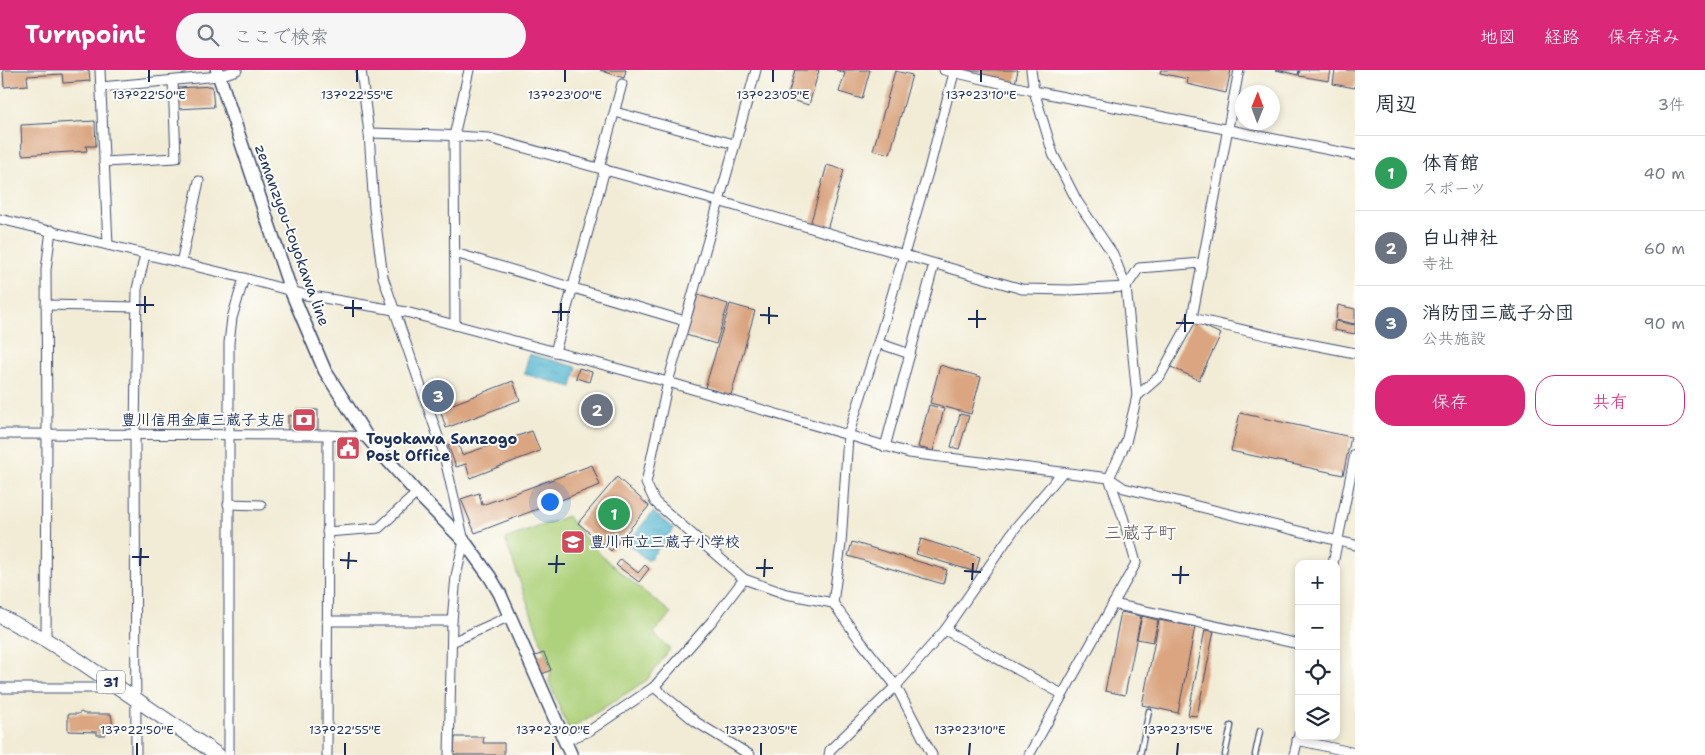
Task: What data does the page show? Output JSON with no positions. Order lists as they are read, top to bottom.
{
  "streets": {
    "main road": ["zemanzyou-toyokawa line", "31"]
  },
  "districts": ["三蔵子町"],
  "places": {
    "bank": ["豊川信用金庫三蔵子支店"],
    "public building": ["Toyokawa Sanzogo Post Office"],
    "school or university": ["豊川市立三蔵子小学校"]
  },
  "north": "top",
  "page": {
    "header": "Turnpoint",
    "search": "ここで検索",
    "nav": ["地図", "経路", "保存済み"],
    "heading": ["周辺", "3件"],
    "list": [
      {
        "mark": "1",
        "name": "体育館",
        "note": "スポーツ",
        "value": "40 m"
      },
      {
        "mark": "2",
        "name": "白山神社",
        "note": "寺社",
        "value": "60 m"
      },
      {
        "mark": "3",
        "name": "消防団三蔵子分団",
        "note": "公共施設",
        "value": "90 m"
      }
    ],
    "buttons": ["保存", "共有"],
    "pins": ["3", "2", "1"],
    "map_buttons": ["+", "−"]
  },
  "coordinates": [
    "137°22'50\"E",
    "137°22'55\"E",
    "137°23'00\"E",
    "137°23'05\"E",
    "137°23'10\"E",
    "137°23'15\"E"
  ]
}
